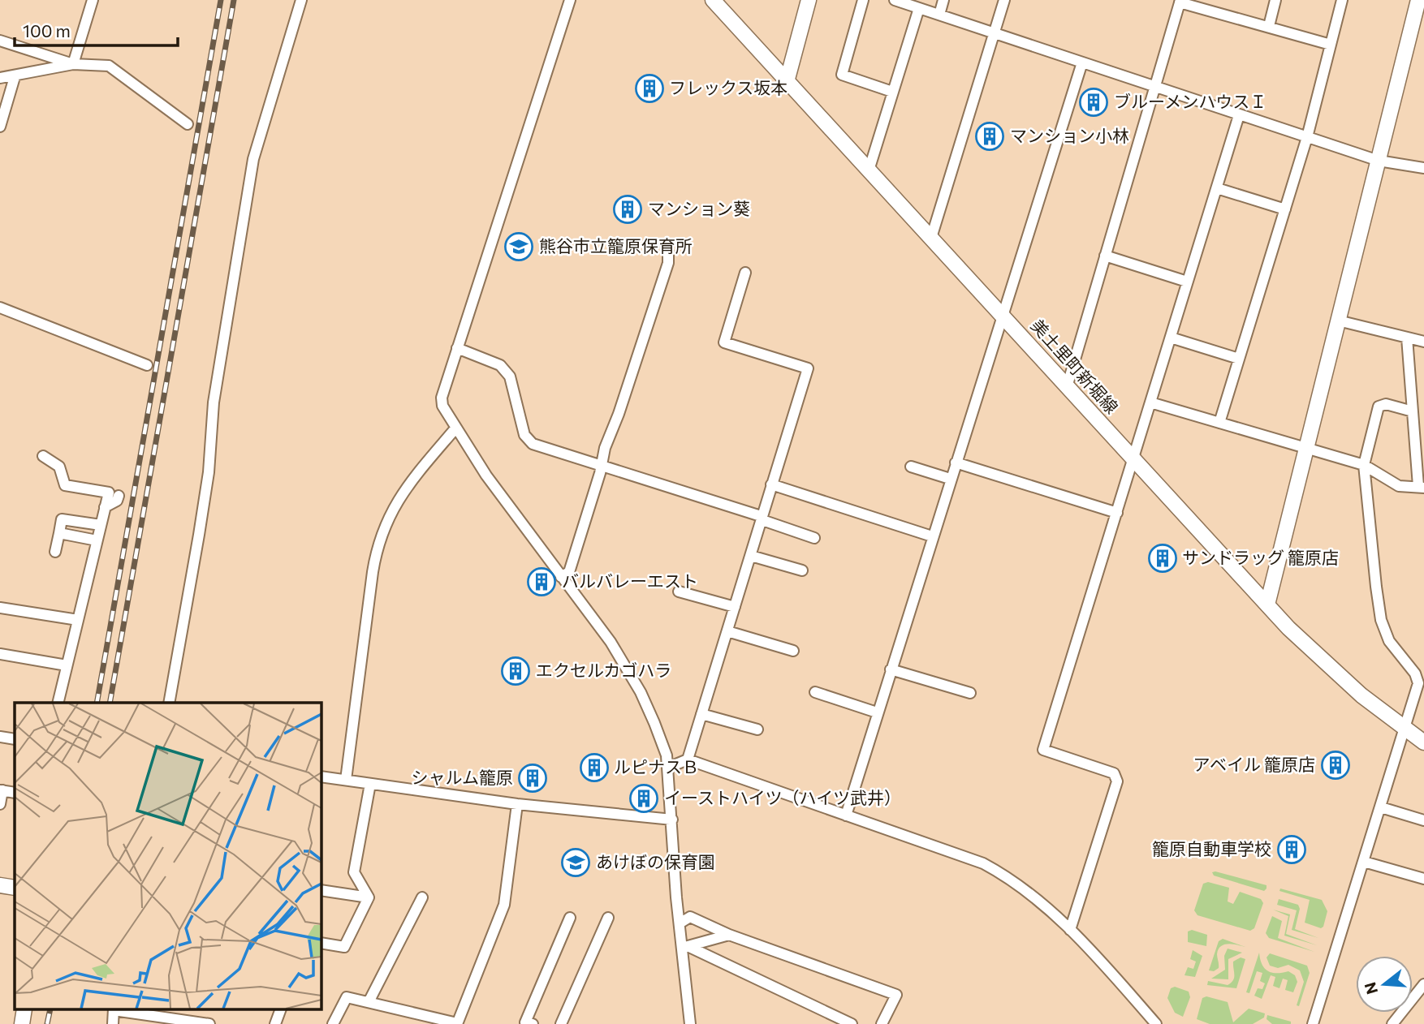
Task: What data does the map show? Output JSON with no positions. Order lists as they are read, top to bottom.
{
  "streets": {
    "main road": ["美土里町新堀線"]
  },
  "places": {
    "building": [
      "フレックス坂本",
      "ブルーメンハウスＩ",
      "マンション小林",
      "マンション葵",
      "サンドラッグ 籠原店",
      "バルバレーエスト",
      "エクセルカゴハラ",
      "アベイル 籠原店",
      "ルピナスＢ",
      "シャルム籠原",
      "イーストハイツ（ハイツ武井）",
      "籠原自動車学校"
    ],
    "school or university": ["熊谷市立籠原保育所", "あけぼの保育園"]
  },
  "scale_bar": "100 m",
  "north": "left"
}
